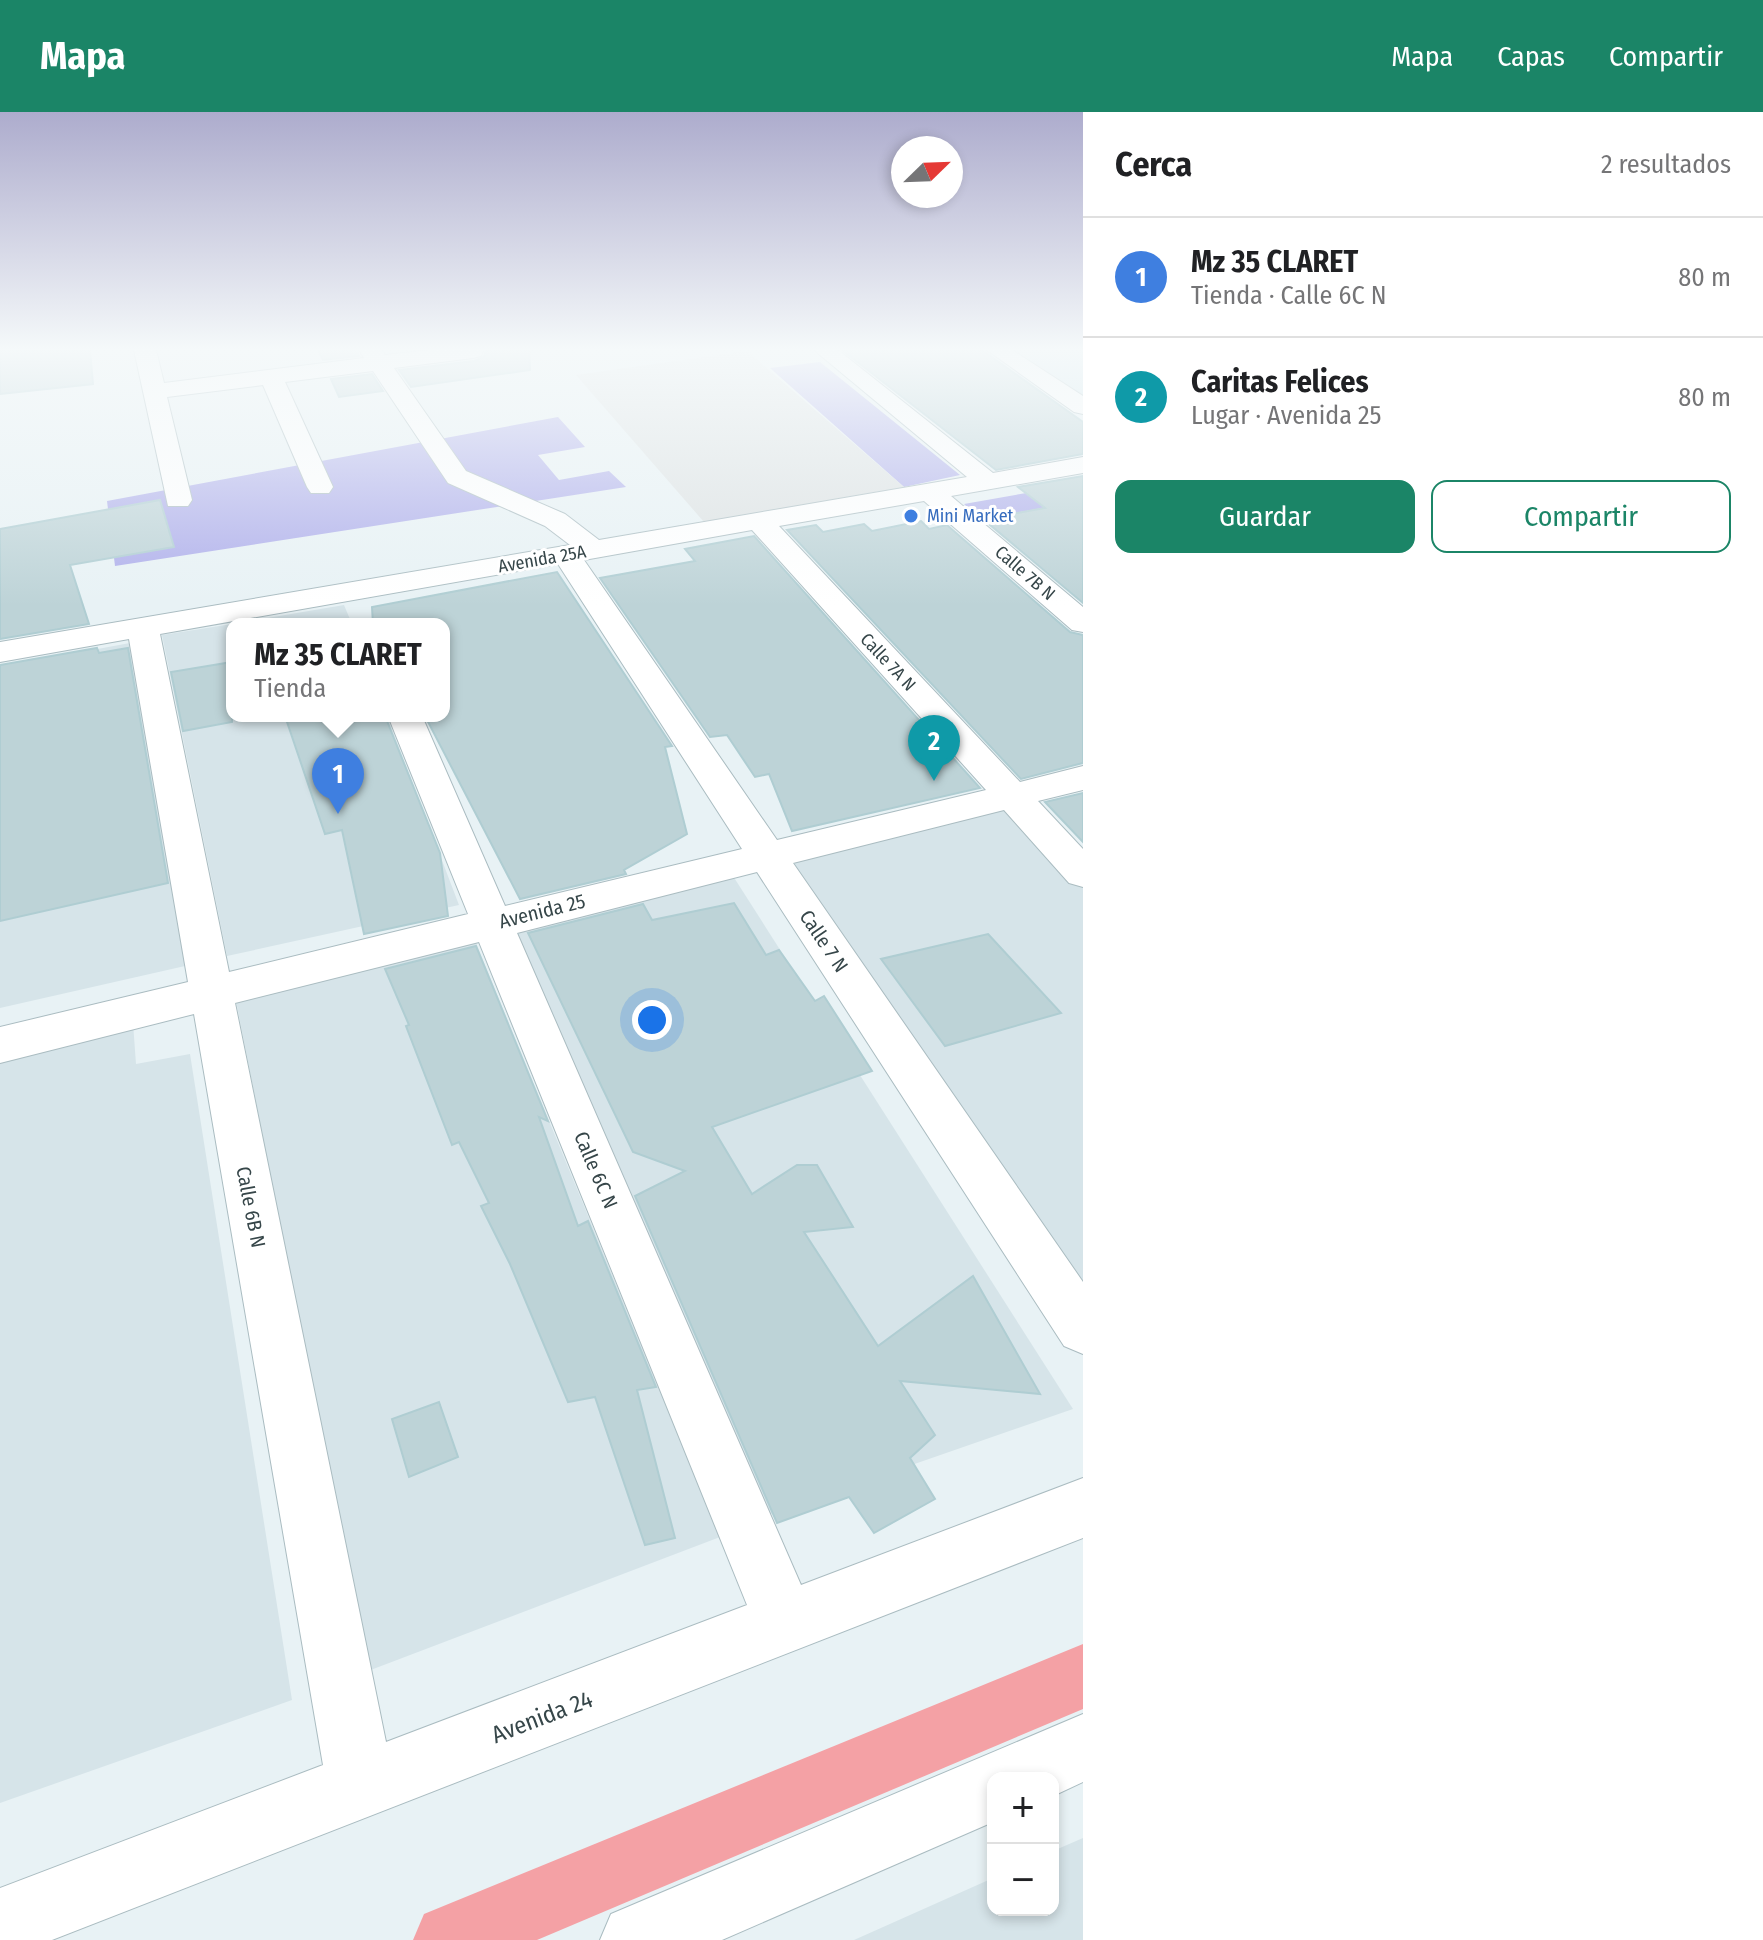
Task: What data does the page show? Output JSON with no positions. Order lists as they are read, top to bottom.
{
  "streets": {
    "street": [
      "Avenida 25A",
      "Calle 7B N",
      "Calle 7A N",
      "Avenida 25",
      "Calle 7 N",
      "Calle 6C N",
      "Calle 6B N",
      "Avenida 24"
    ]
  },
  "crossings": [
    ["Avenida 25A", "Calle 7B N"],
    ["Avenida 25A", "Calle 7A N"],
    ["Avenida 25A", "Calle 7 N"],
    ["Avenida 25A", "Calle 6B N"],
    ["Calle 7A N", "Avenida 25"],
    ["Avenida 25", "Calle 7 N"],
    ["Avenida 25", "Calle 6C N"],
    ["Avenida 25", "Calle 6B N"],
    ["Calle 6C N", "Avenida 24"],
    ["Calle 6B N", "Avenida 24"]
  ],
  "places": ["Mini Market"],
  "north": "top right",
  "page": {
    "header": "Mapa",
    "nav": ["Mapa", "Capas", "Compartir"],
    "heading": ["Cerca", "2 resultados"],
    "list": [
      {
        "mark": "1",
        "name": "Mz 35 CLARET",
        "note": "Tienda · Calle 6C N",
        "value": "80 m"
      },
      {
        "mark": "2",
        "name": "Caritas Felices",
        "note": "Lugar · Avenida 25",
        "value": "80 m"
      }
    ],
    "buttons": ["Guardar", "Compartir"],
    "popup": ["Mz 35 CLARET", "Tienda"],
    "pins": ["2", "1"],
    "map_buttons": ["+", "−"]
  }
}
